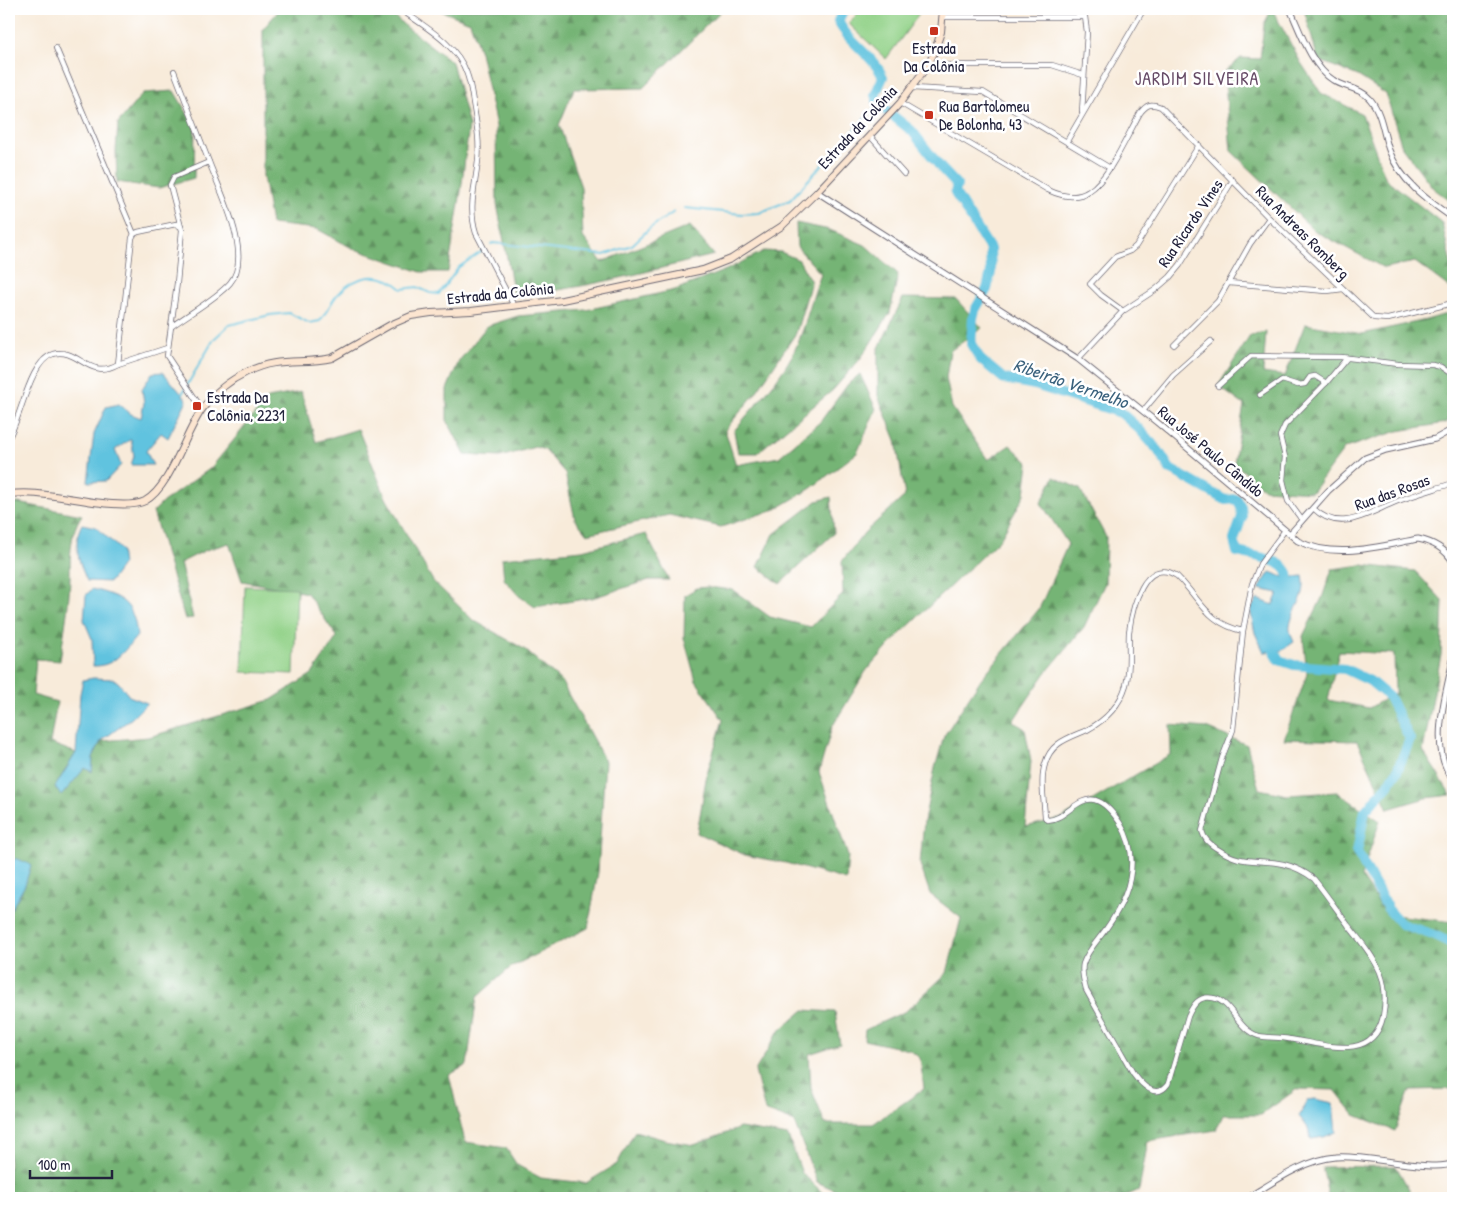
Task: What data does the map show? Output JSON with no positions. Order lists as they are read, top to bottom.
{
  "streets": {
    "main road": ["Estrada da Colônia"],
    "street": [
      "Rua Ricardo Vines",
      "Rua Andreas Romberg",
      "Rua José Paulo Cândido",
      "Rua das Rosas"
    ]
  },
  "crossings": [
    ["Estrada da Colônia", "Rua José Paulo Cândido"],
    ["Rua Ricardo Vines", "Rua Andreas Romberg"],
    ["Rua Ricardo Vines", "Rua José Paulo Cândido"]
  ],
  "districts": ["JARDIM SILVEIRA"],
  "water": ["Ribeirão Vermelho"],
  "places": {
    "transit": ["Estrada Da Colônia", "Rua Bartolomeu De Bolonha, 43", "Estrada Da Colônia, 2231"]
  },
  "scale_bar": "100 m"
}
